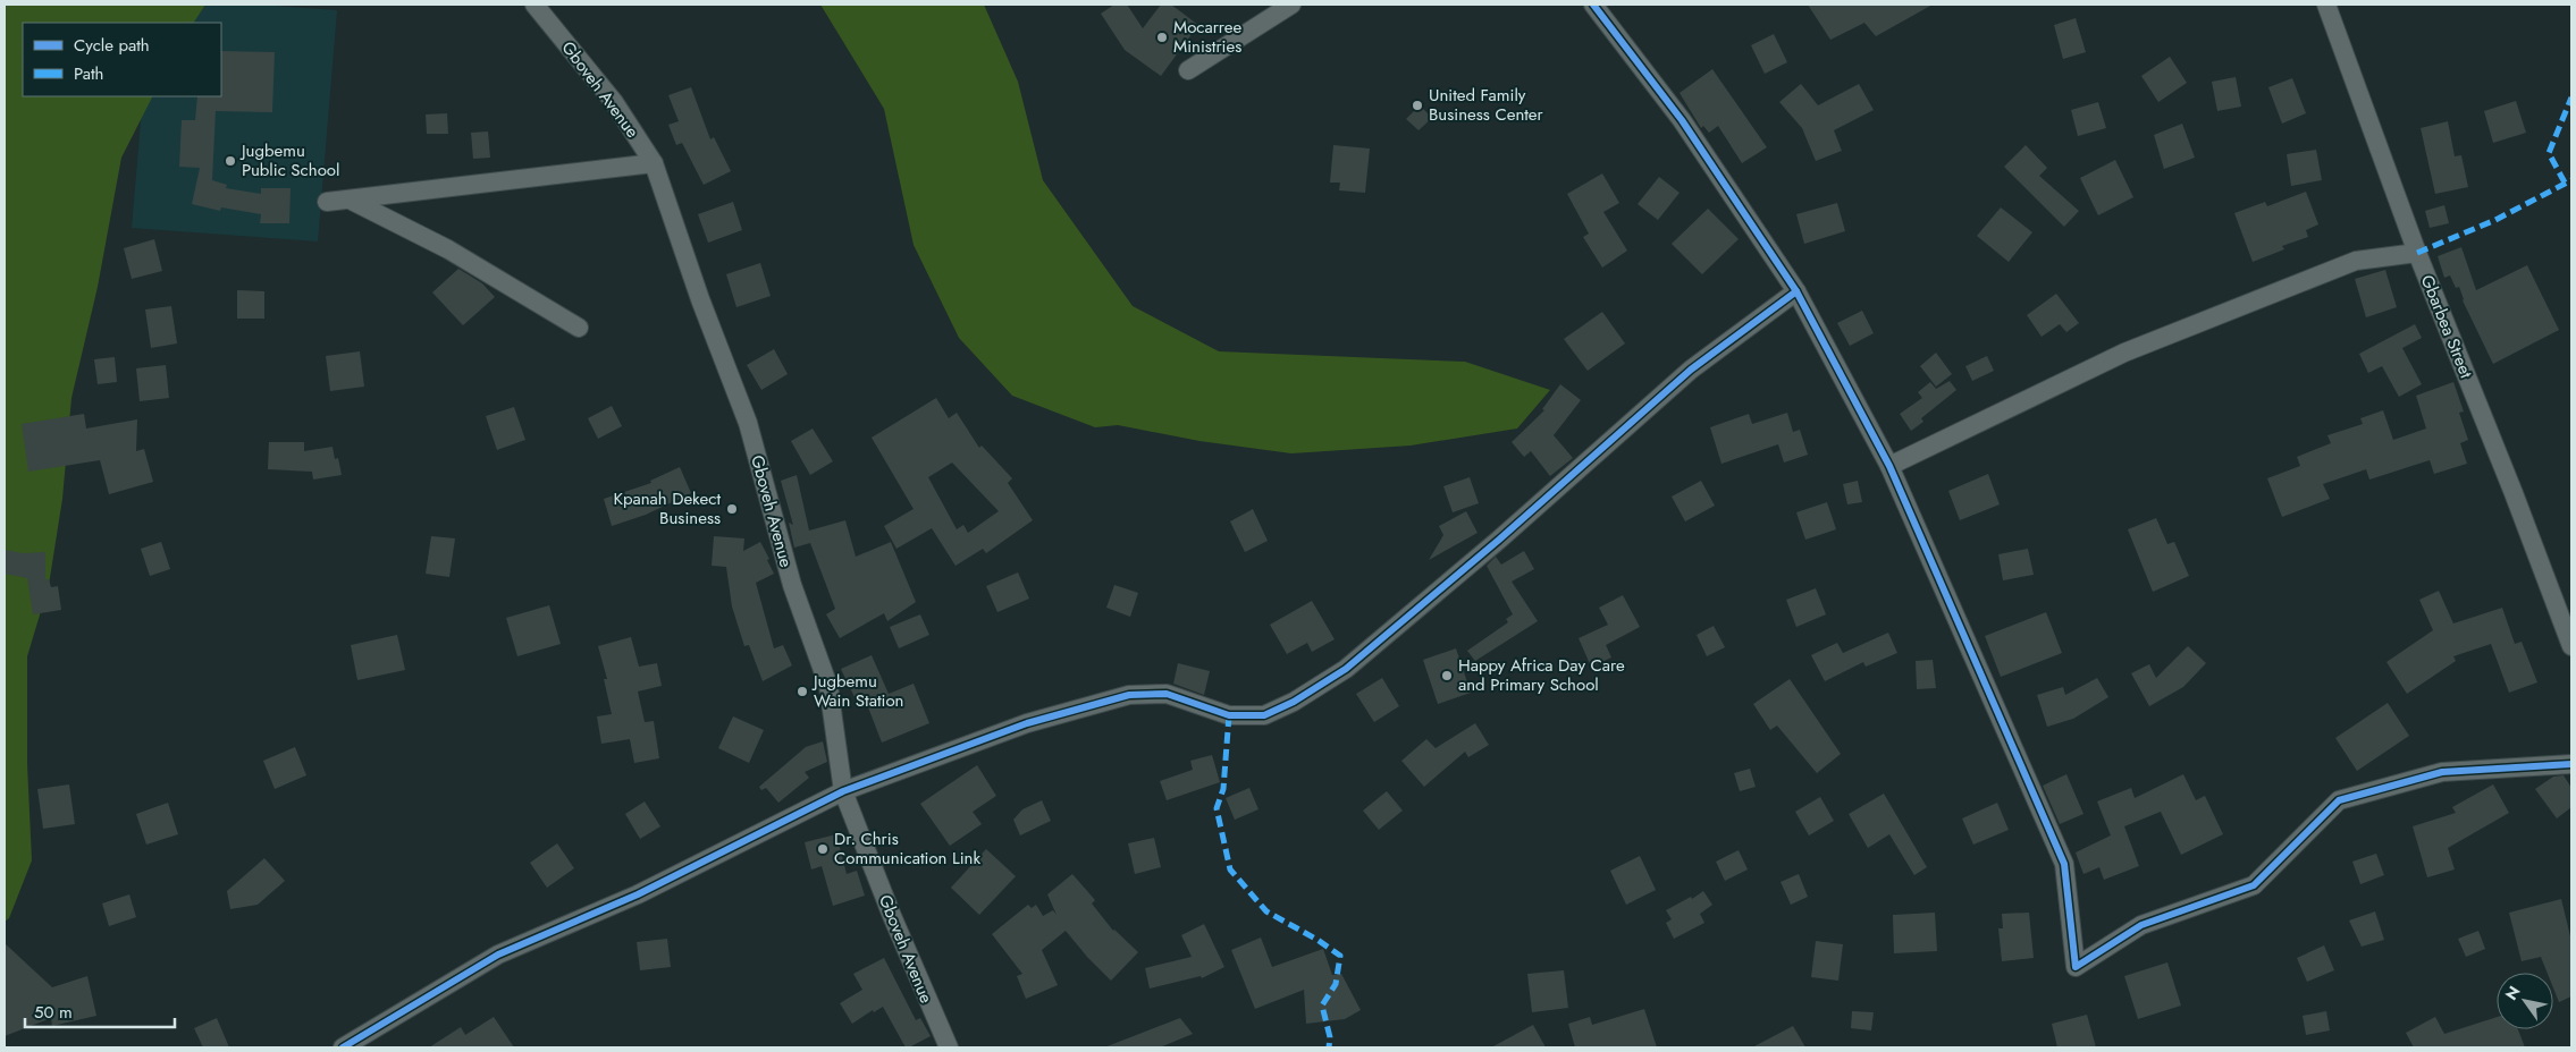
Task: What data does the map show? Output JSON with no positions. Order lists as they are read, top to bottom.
{
  "streets": {
    "street": ["Gboveh Avenue", "Gbarbea Street"]
  },
  "places": [
    "Mocarree Ministries",
    "United Family Business Center",
    "Jugbemu Public School",
    "Kpanah Dekect Business",
    "Happy Africa Day Care and Primary School",
    "Jugbemu Wain Station",
    "Dr. Chris Communication Link"
  ],
  "legend": ["Cycle path", "Path"],
  "scale_bar": "50 m",
  "north": "top left"
}
